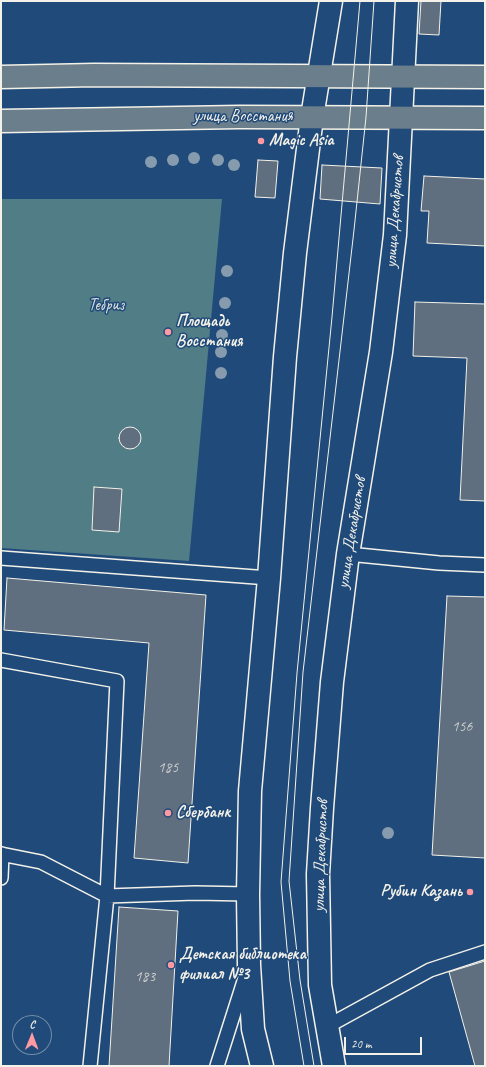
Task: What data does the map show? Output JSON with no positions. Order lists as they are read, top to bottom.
{
  "streets": {
    "main road": ["улица Восстания", "улица Декабристов"]
  },
  "crossings": [
    ["улица Восстания", "улица Декабристов"]
  ],
  "parks": ["Тебриз"],
  "places": [
    "Magic Asia",
    "Площадь Восстания",
    "Сбербанк",
    "Рубин Казань",
    "Детская библиотека филиал №3"
  ],
  "house_numbers": ["156", "185", "183"],
  "scale_bar": "20 m",
  "north": "top"
}
